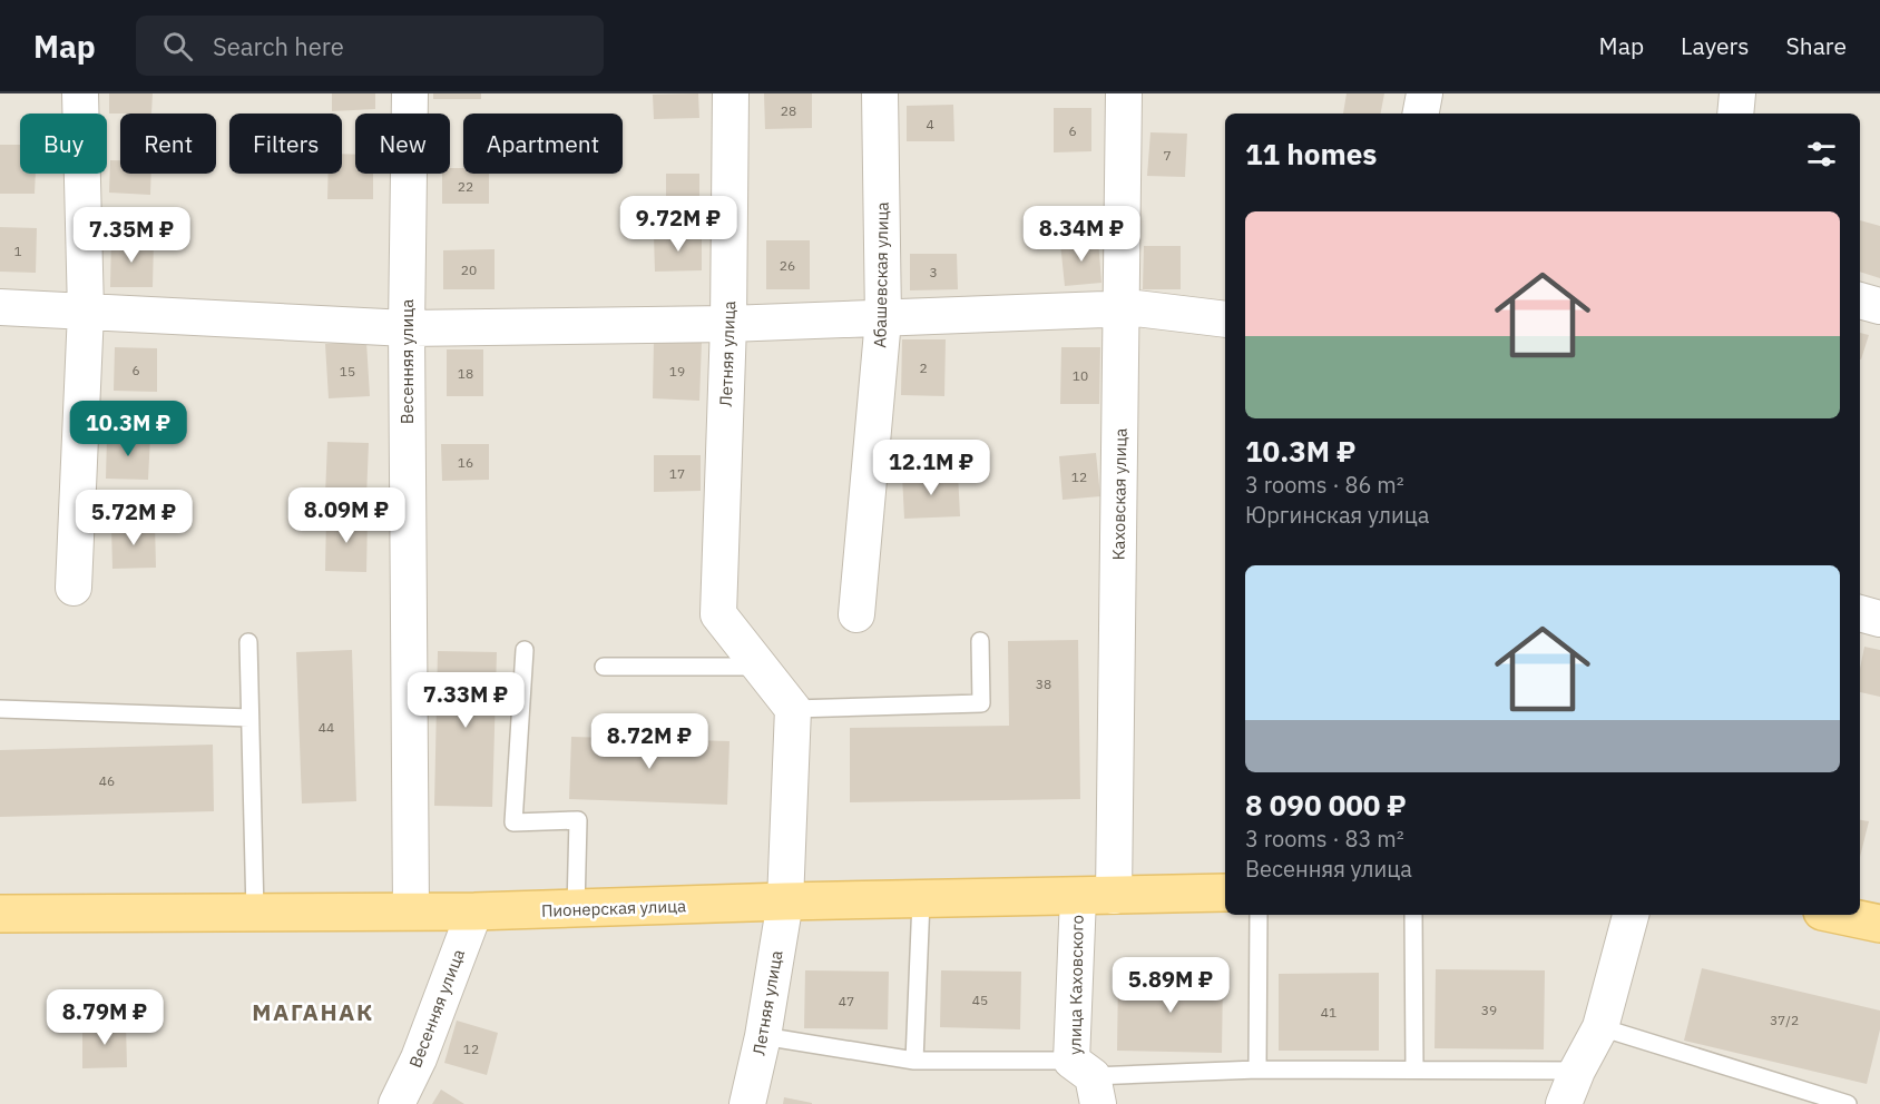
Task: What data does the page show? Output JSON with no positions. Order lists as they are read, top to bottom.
{
  "streets": {
    "main road": ["Пионерская улица"],
    "street": [
      "Абашевская улица",
      "Летняя улица",
      "Весенняя улица",
      "Каховская улица",
      "улица Каховского"
    ]
  },
  "crossings": [
    ["Летняя улица", "Пионерская улица"],
    ["Весенняя улица", "Пионерская улица"],
    ["Каховская улица", "Пионерская улица"],
    ["Пионерская улица", "улица Каховского"]
  ],
  "districts": ["МАГАНАК"],
  "house_numbers": [
    "28",
    "4",
    "6",
    "7",
    "22",
    "1",
    "26",
    "20",
    "3",
    "2",
    "6",
    "15",
    "19",
    "18",
    "10",
    "16",
    "17",
    "12",
    "38",
    "44",
    "46",
    "45",
    "47",
    "39",
    "41",
    "37/2",
    "12"
  ],
  "page": {
    "header": "Map",
    "search": "Search here",
    "nav": ["Map", "Layers", "Share"],
    "chip": [
      "Buy",
      "Rent",
      "Filters",
      "New",
      "Apartment"
    ],
    "heading": "11 homes",
    "list": [
      {
        "name": "10.3M ₽",
        "note": "3 rooms · 86 m² · Юргинская улица"
      },
      {
        "name": "8 090 000 ₽",
        "note": "3 rooms · 83 m² · Весенняя улица"
      }
    ],
    "price": [
      "9.72M ₽",
      "8.34M ₽",
      "7.35M ₽",
      "10.3M ₽",
      "12.1M ₽",
      "8.09M ₽",
      "5.72M ₽",
      "7.33M ₽",
      "8.72M ₽",
      "5.89M ₽",
      "8.79M ₽"
    ]
  }
}
